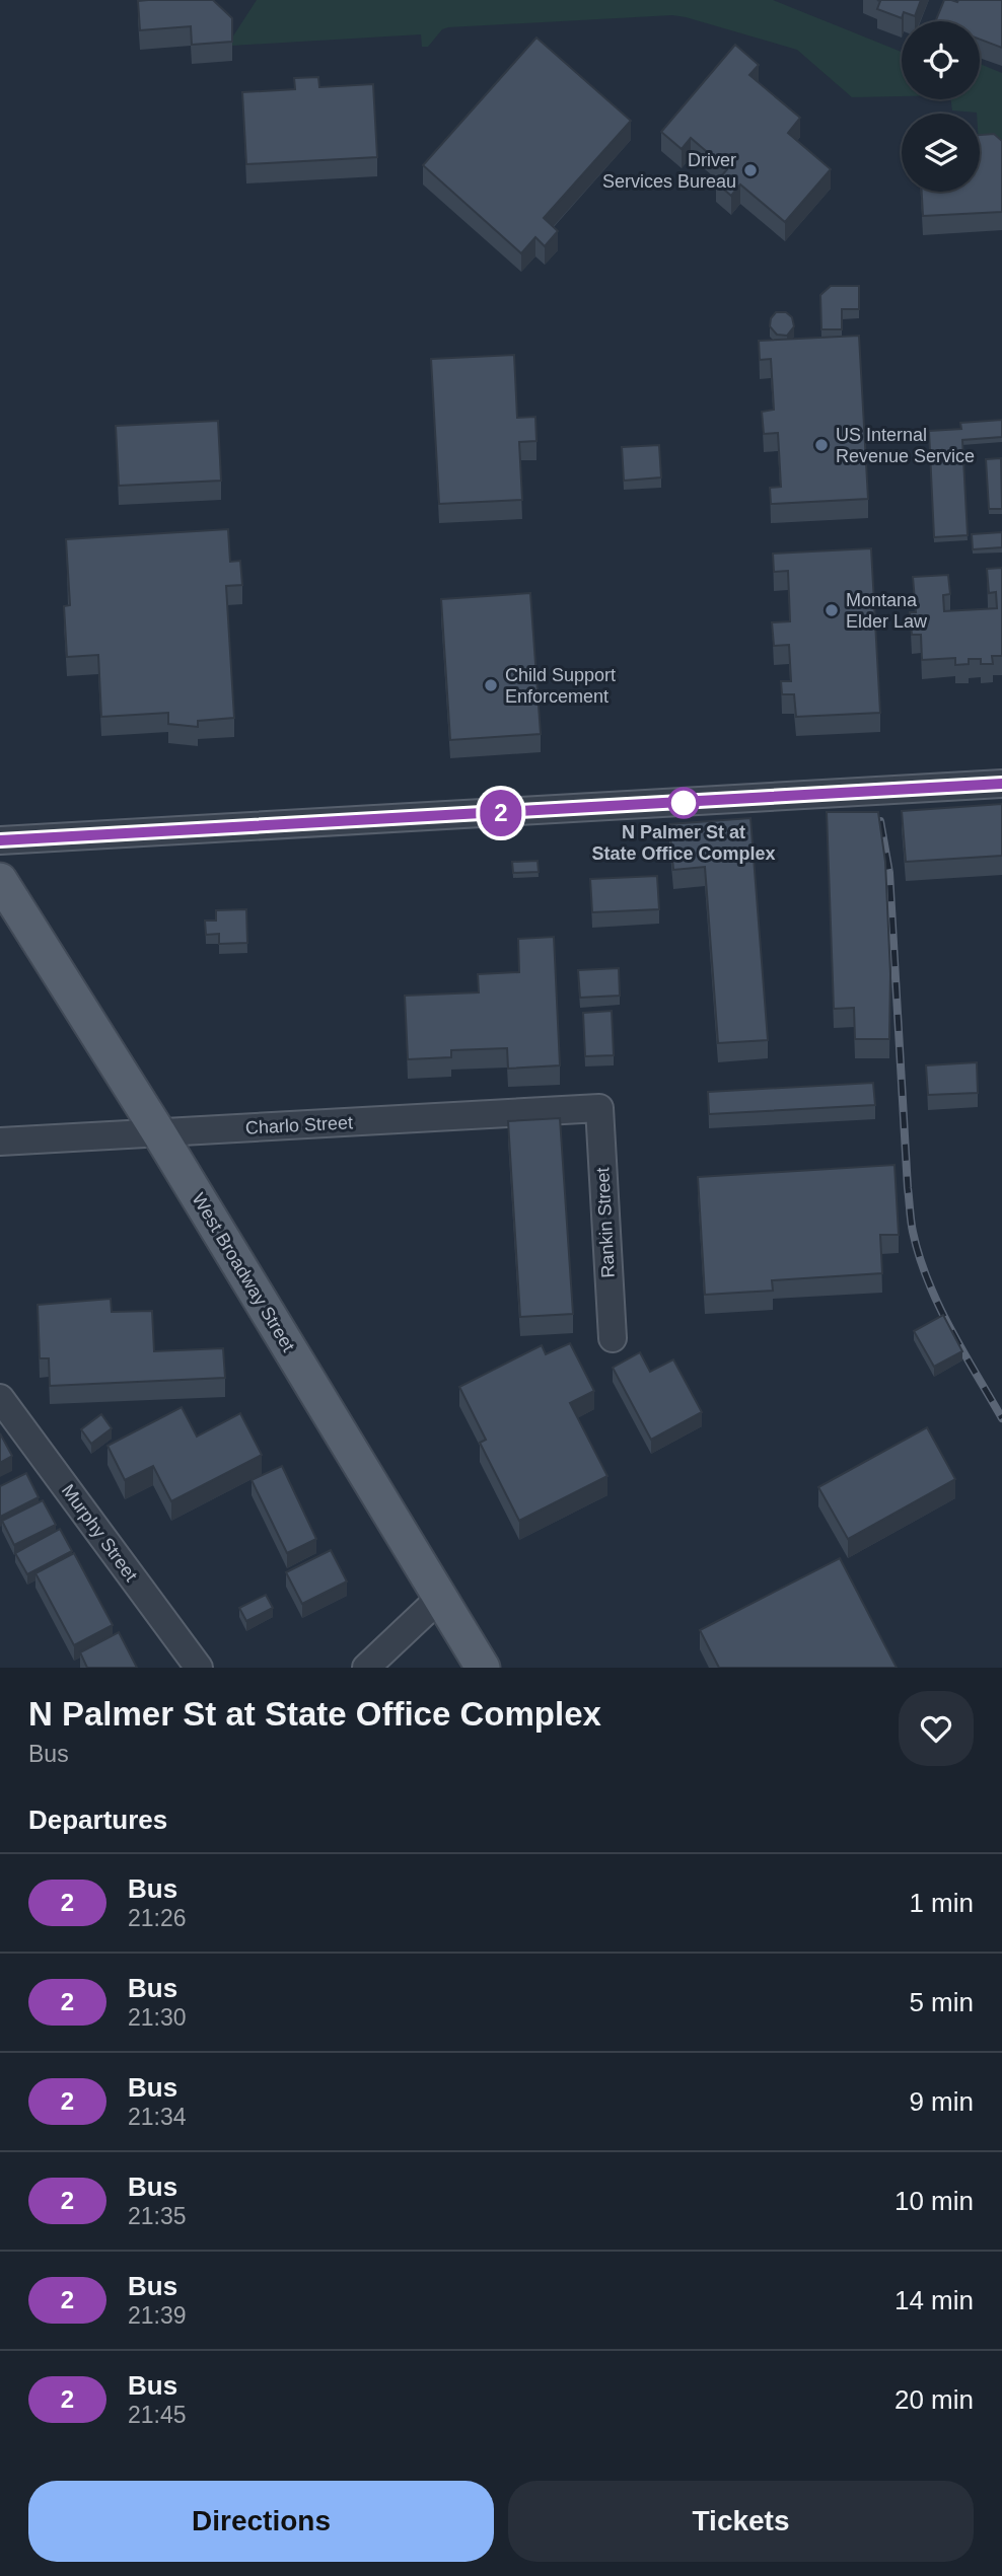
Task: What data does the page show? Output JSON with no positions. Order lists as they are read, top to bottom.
{
  "streets": {
    "main road": ["West Broadway Street"],
    "street": ["Charlo Street", "Rankin Street", "Murphy Street"]
  },
  "crossings": [
    ["Charlo Street", "Rankin Street"],
    ["Charlo Street", "West Broadway Street"]
  ],
  "places": [
    "Driver Services Bureau",
    "US Internal Revenue Service",
    "Montana Elder Law",
    "Child Support Enforcement",
    "N Palmer St at State Office Complex"
  ],
  "lines": ["bus line 2"],
  "page": {
    "on_map": "2",
    "heading": [
      ["N Palmer St at State Office Complex", "Bus"],
      "Departures"
    ],
    "list": [
      {
        "mark": "2",
        "name": "Bus",
        "note": "21:26",
        "value": "1 min"
      },
      {
        "mark": "2",
        "name": "Bus",
        "note": "21:30",
        "value": "5 min"
      },
      {
        "mark": "2",
        "name": "Bus",
        "note": "21:34",
        "value": "9 min"
      },
      {
        "mark": "2",
        "name": "Bus",
        "note": "21:35",
        "value": "10 min"
      },
      {
        "mark": "2",
        "name": "Bus",
        "note": "21:39",
        "value": "14 min"
      },
      {
        "mark": "2",
        "name": "Bus",
        "note": "21:45",
        "value": "20 min"
      }
    ],
    "buttons": ["Directions", "Tickets"]
  }
}
